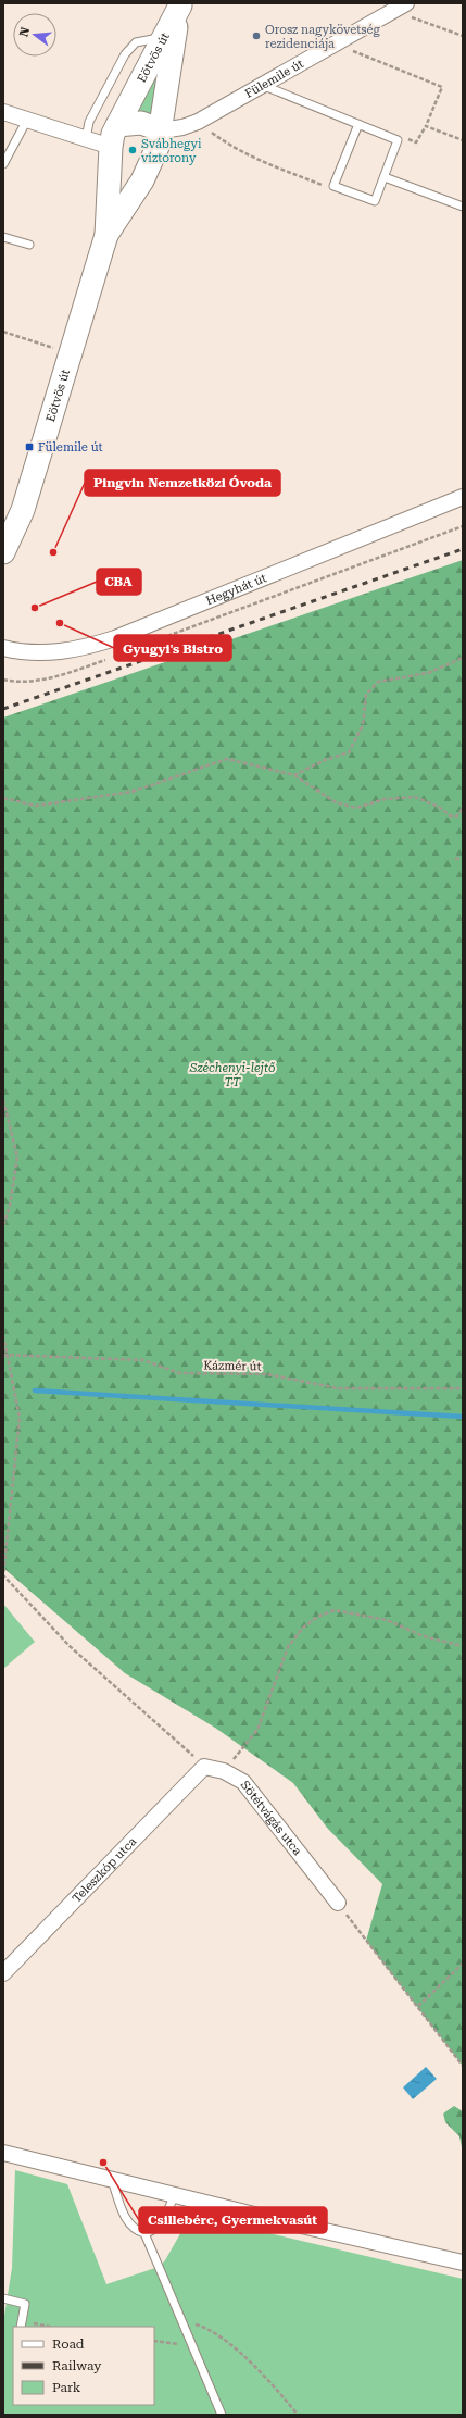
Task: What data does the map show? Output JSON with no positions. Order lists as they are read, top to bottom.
{
  "streets": {
    "street": [
      "Eötvös út",
      "Fülemile út",
      "Hegyhát út",
      "Sötétvágás utca",
      "Teleszkóp utca"
    ],
    "path": ["Kázmér út"]
  },
  "crossings": [
    ["Eötvös út", "Fülemile út"],
    ["Sötétvágás utca", "Teleszkóp utca"]
  ],
  "parks": ["Széchenyi-lejtő TT"],
  "places": {
    "other": [
      "Orosz nagykövetség rezidenciája",
      "Svábhegyi víztorony",
      "Pingvin Nemzetközi Óvoda",
      "CBA",
      "Gyugyi's Bistro",
      "Csillebérc, Gyermekvasút"
    ],
    "transit": ["Fülemile út"]
  },
  "legend": ["Road", "Railway", "Park"],
  "north": "left"
}
